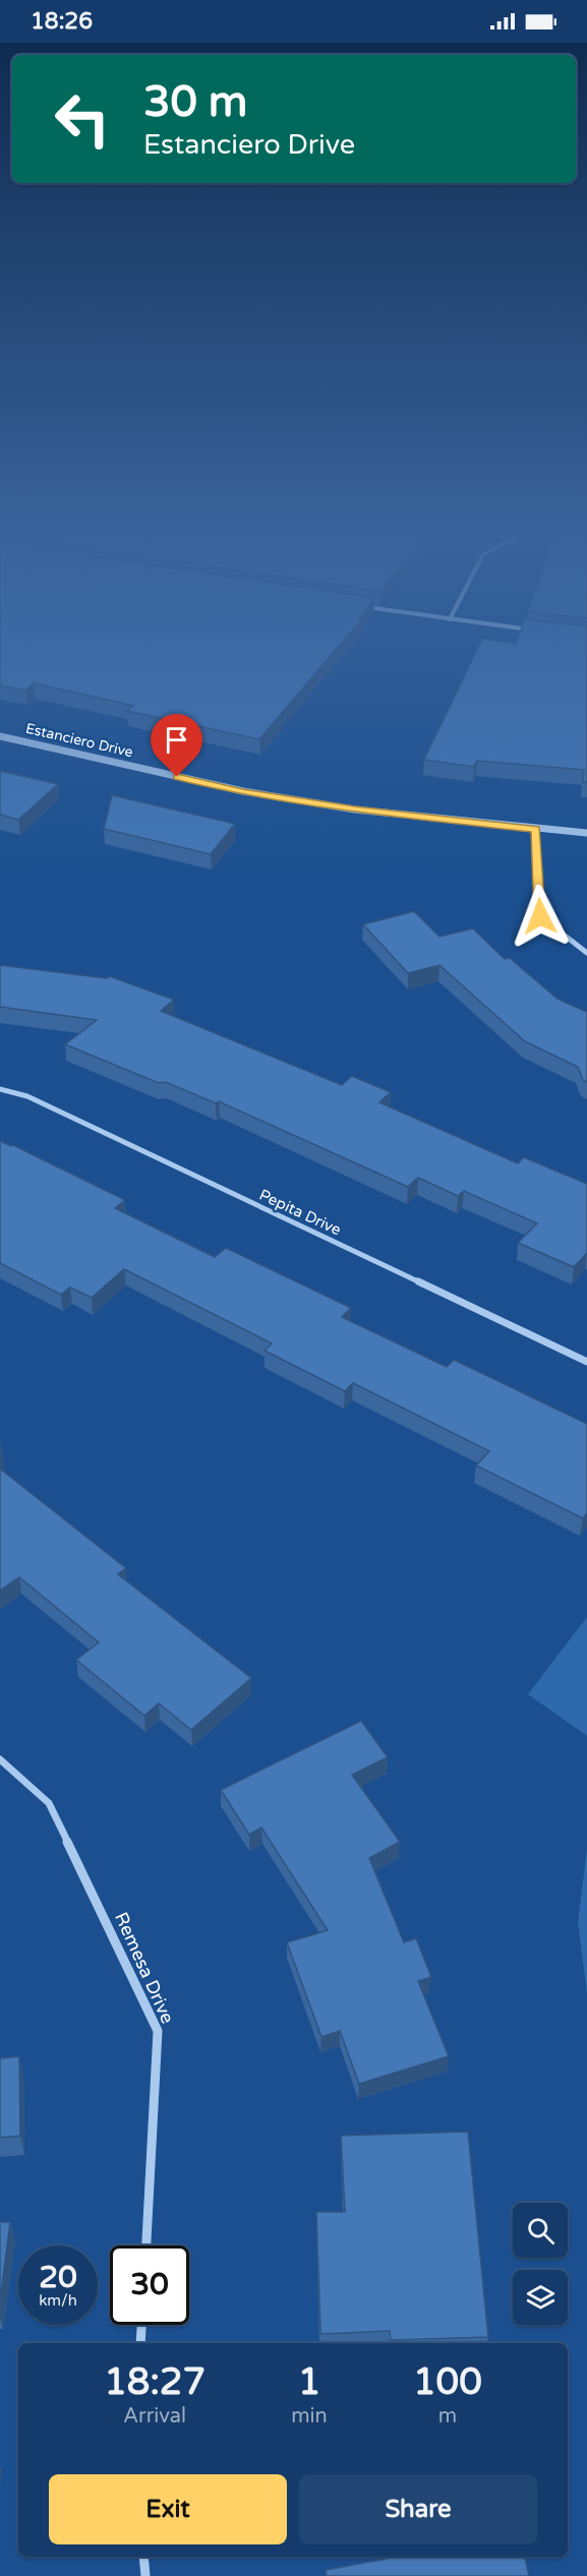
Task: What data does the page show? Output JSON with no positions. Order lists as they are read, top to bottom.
{
  "streets": {
    "street": ["Estanciero Drive", "Pepita Drive", "Remesa Drive"]
  },
  "page": {
    "status": "18:26",
    "turn": ["30 m", "Estanciero Drive"],
    "speed": "20 km/h",
    "limit": "30",
    "eta": [
      "18:27",
      "Arrival",
      "1",
      "min",
      "100",
      "m"
    ],
    "buttons": ["Exit", "Share"]
  }
}
